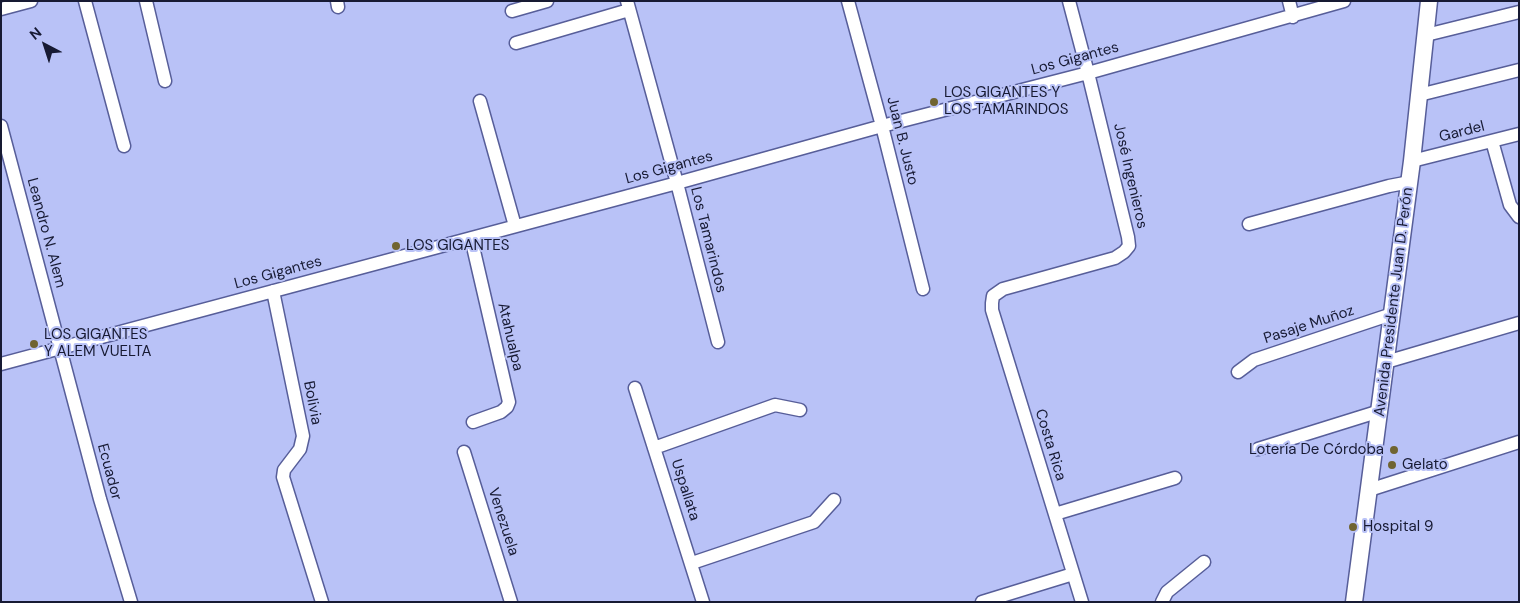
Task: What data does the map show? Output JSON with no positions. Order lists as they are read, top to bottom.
{
  "streets": {
    "main road": ["Avenida Presidente Juan D. Perón"],
    "street": [
      "Los Gigantes",
      "Gardel",
      "Juan B. Justo",
      "José Ingenieros",
      "Leandro N. Alem",
      "Los Tamarindos",
      "Pasaje Muñoz",
      "Atahualpa",
      "Bolivia",
      "Costa Rica",
      "Ecuador",
      "Uspallata",
      "Venezuela"
    ]
  },
  "crossings": [
    ["Los Gigantes", "Juan B. Justo"],
    ["Los Gigantes", "José Ingenieros"],
    ["Los Gigantes", "Leandro N. Alem"],
    ["Los Gigantes", "Los Tamarindos"],
    ["Los Gigantes", "Atahualpa"],
    ["Los Gigantes", "Bolivia"],
    ["Los Gigantes", "Ecuador"],
    ["Gardel", "Avenida Presidente Juan D. Perón"],
    ["José Ingenieros", "Costa Rica"],
    ["Leandro N. Alem", "Ecuador"],
    ["Avenida Presidente Juan D. Perón", "Pasaje Muñoz"]
  ],
  "places": [
    "LOS GIGANTES Y LOS TAMARINDOS",
    "LOS GIGANTES",
    "LOS GIGANTES Y ALEM VUELTA",
    "Lotería De Córdoba",
    "Gelato",
    "Hospital 9"
  ],
  "north": "top left"
}
